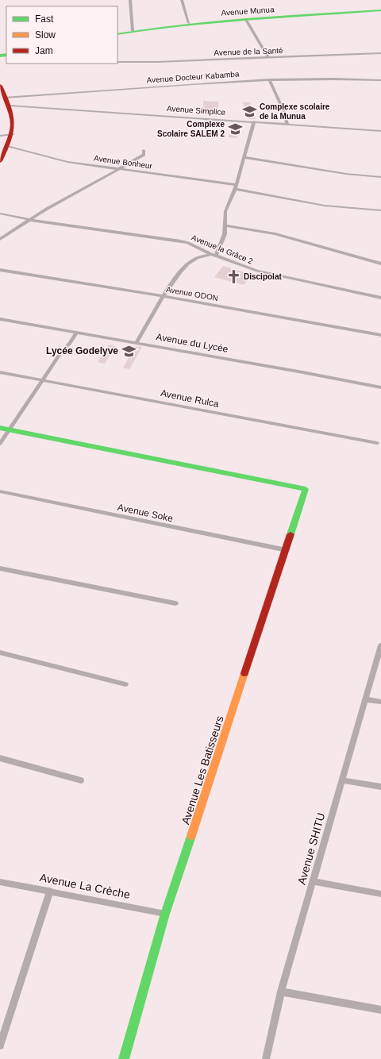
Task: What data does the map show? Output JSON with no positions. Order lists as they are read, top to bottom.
{
  "streets": {
    "street": [
      "Avenue Munua",
      "Avenue de la Santé",
      "Avenue Docteur Kabamba",
      "Avenue Simplice",
      "Avenue Bonheur",
      "Avenue la Grâce 2",
      "Avenue ODON",
      "Avenue du Lycée",
      "Avenue Rulca",
      "Avenue Soke",
      "Avenue Les Batisseurs",
      "Avenue SHITU",
      "Avenue La Crèche"
    ]
  },
  "crossings": [
    ["Avenue Soke", "Avenue Les Batisseurs"],
    ["Avenue Les Batisseurs", "Avenue La Crèche"]
  ],
  "places": {
    "school or university": ["Complexe scolaire de la Munua", "Complexe Scolaire SALEM 2", "Lycée Godelyve"],
    "church": ["Discipolat"]
  },
  "legend": ["Fast", "Slow", "Jam"]
}
